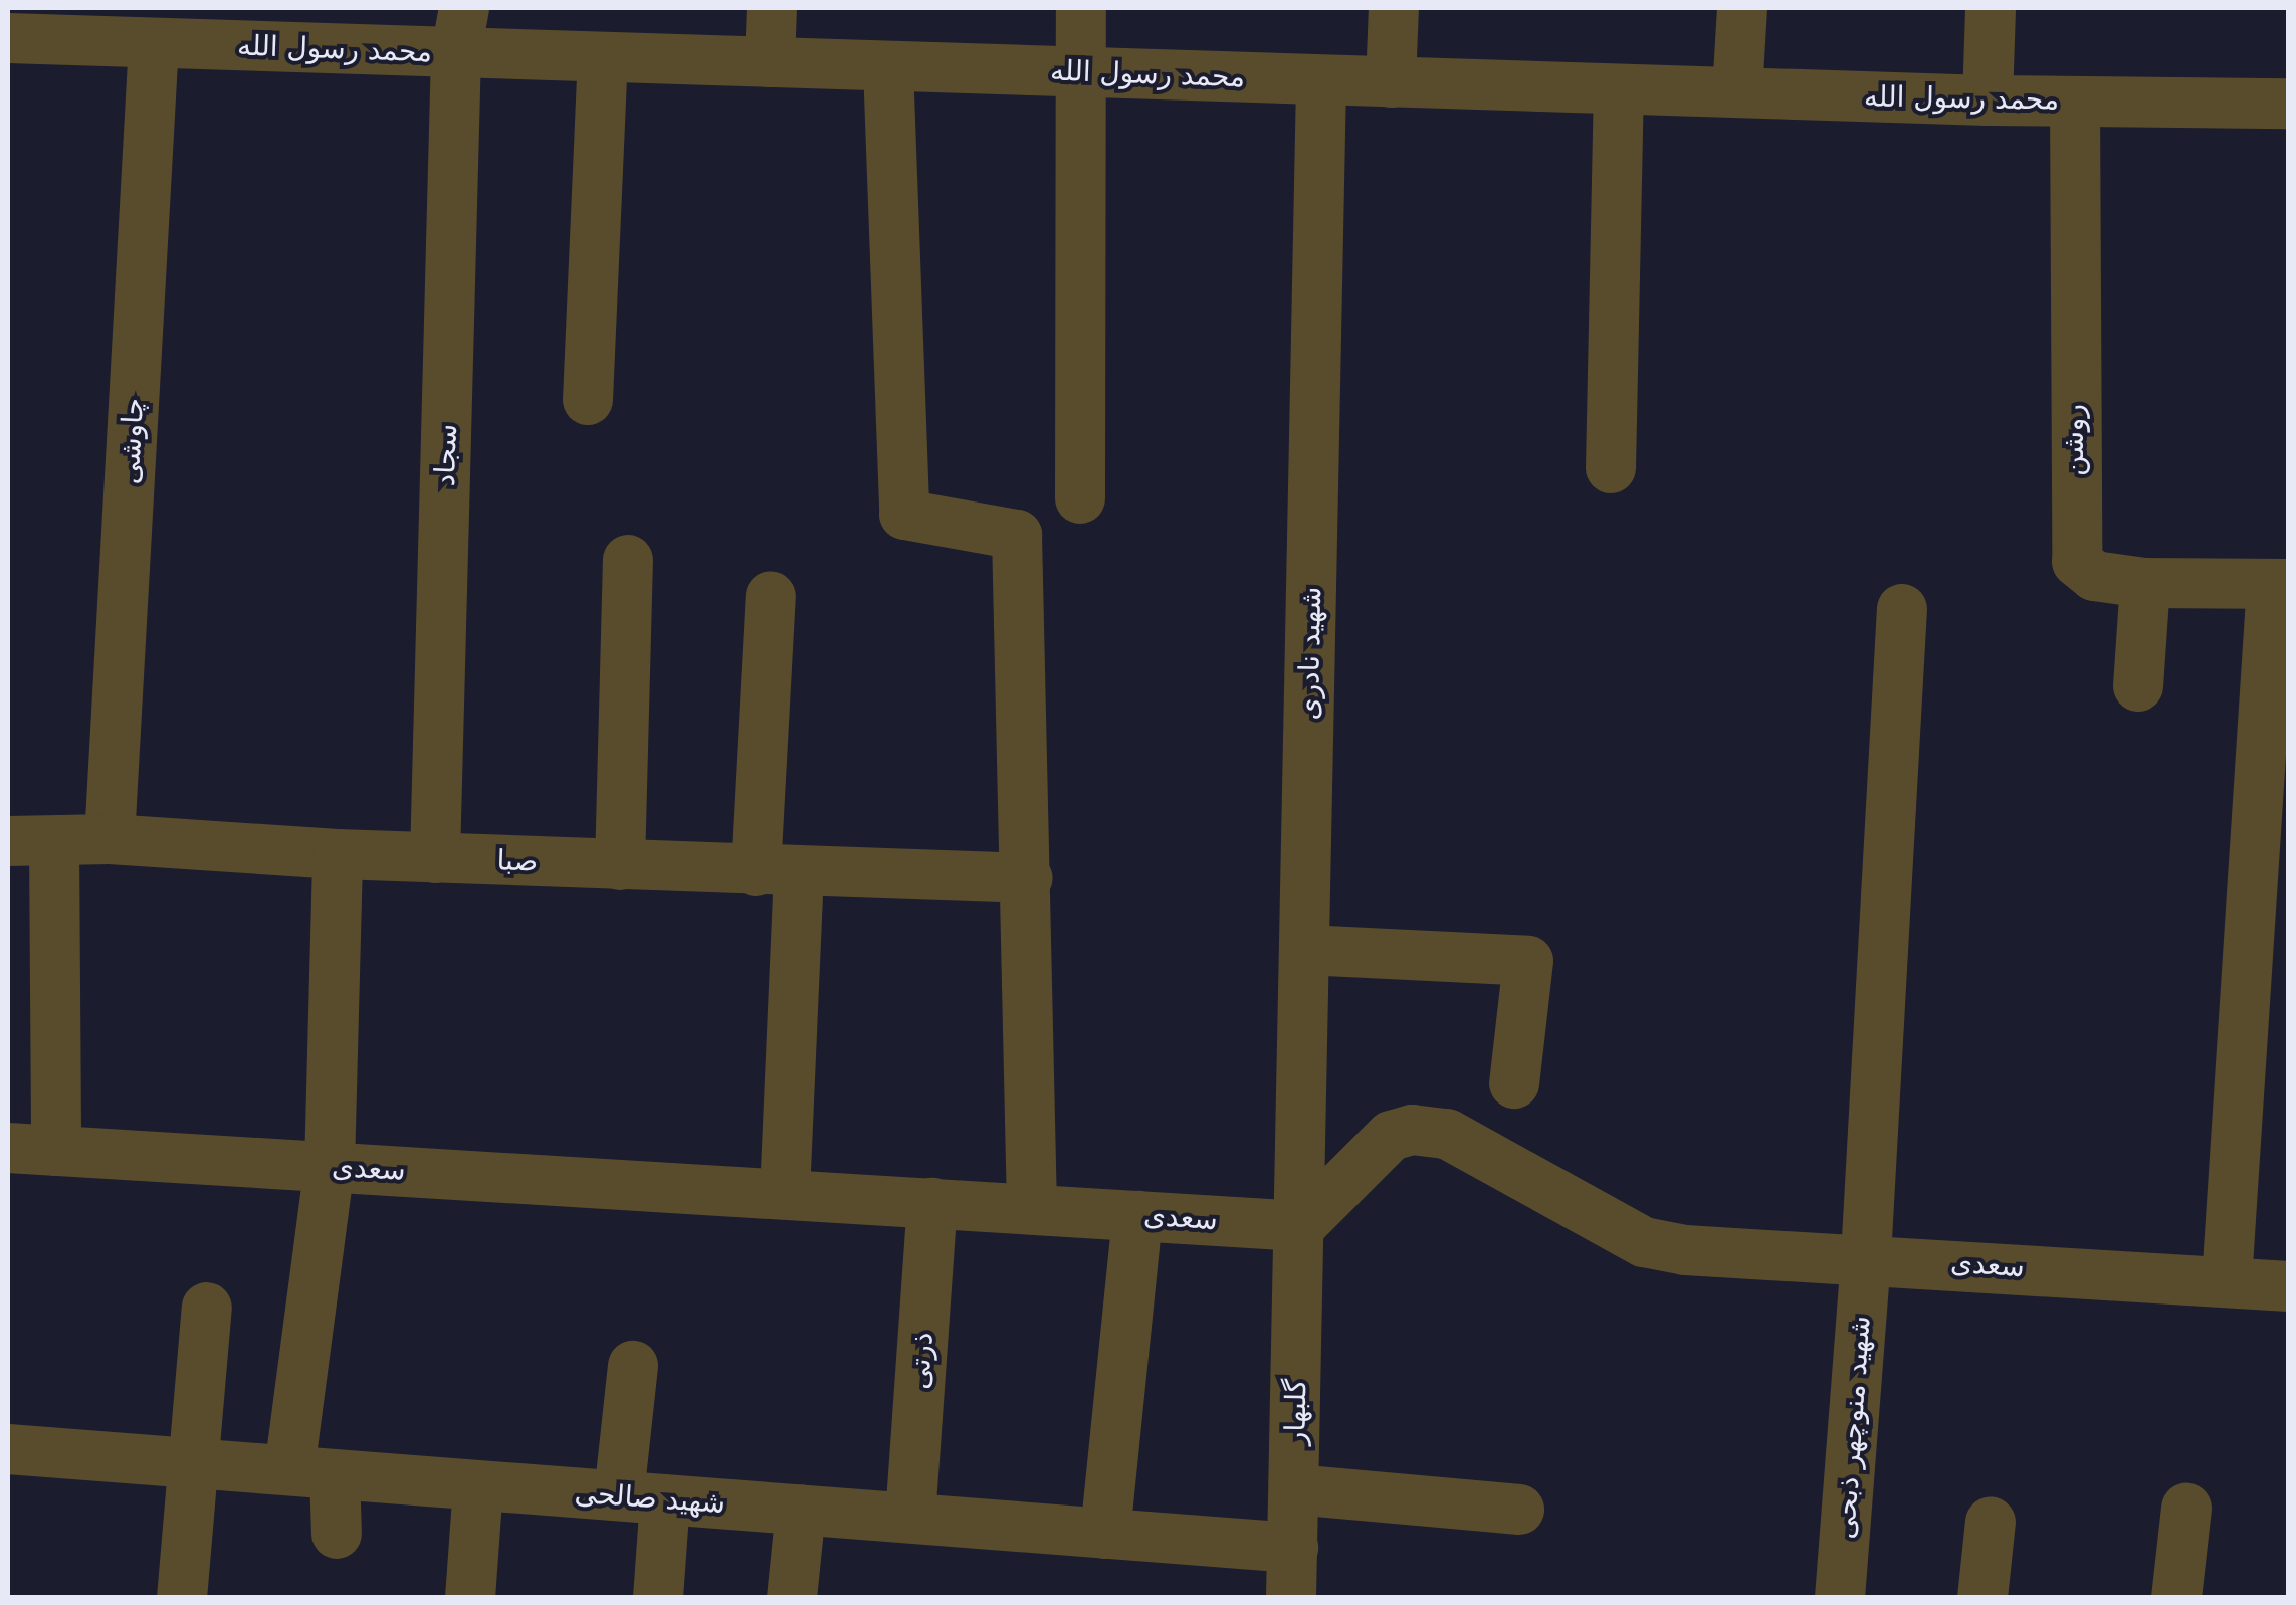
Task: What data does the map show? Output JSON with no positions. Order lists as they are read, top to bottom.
{
  "streets": {
    "street": [
      "محمد رسول الله",
      "روشن",
      "چاوشی",
      "سجاد",
      "شهید نادری",
      "صبا",
      "سعدی",
      "ذرتی",
      "گلبهار",
      "شهید منوچهر ذبحی",
      "شهید صالحی"
    ]
  },
  "crossings": [
    ["محمد رسول الله", "روشن"],
    ["محمد رسول الله", "چاوشی"],
    ["محمد رسول الله", "سجاد"],
    ["محمد رسول الله", "شهید نادری"],
    ["چاوشی", "صبا"],
    ["سجاد", "صبا"],
    ["شهید نادری", "سعدی"],
    ["شهید نادری", "گلبهار"],
    ["سعدی", "ذرتی"],
    ["سعدی", "گلبهار"],
    ["سعدی", "شهید منوچهر ذبحی"],
    ["ذرتی", "شهید صالحی"],
    ["گلبهار", "شهید صالحی"]
  ]
}
